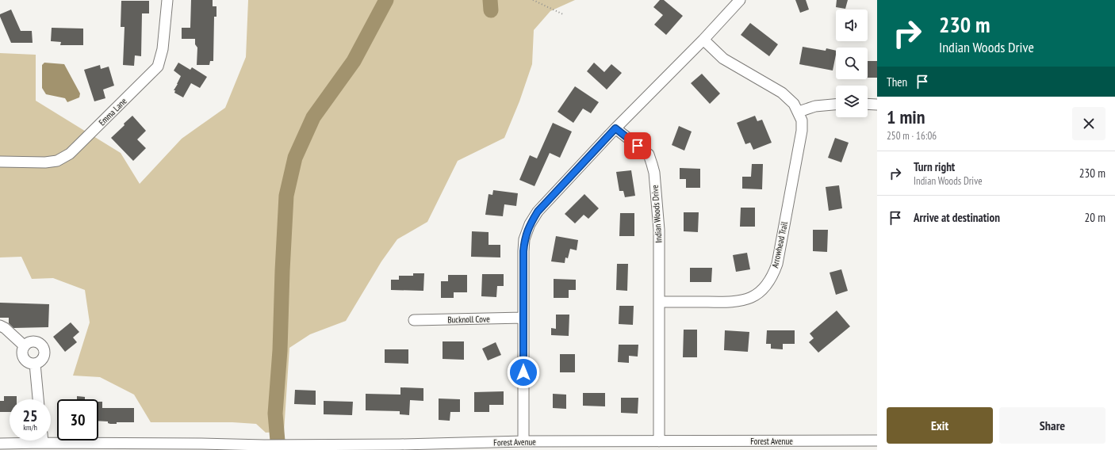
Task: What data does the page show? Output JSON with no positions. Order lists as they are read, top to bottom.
{
  "streets": {
    "street": [
      "Emma Lane",
      "Indian Woods Drive",
      "Arrowhead Trail",
      "Bucknoll Cove",
      "Forest Avenue"
    ]
  },
  "crossings": [
    ["Indian Woods Drive", "Arrowhead Trail"],
    ["Indian Woods Drive", "Forest Avenue"]
  ],
  "page": {
    "turn": ["230 m", "Indian Woods Drive"],
    "then": "Then",
    "heading": ["1 min", "250 m · 16:06"],
    "list": [
      {
        "name": "Turn right",
        "note": "Indian Woods Drive",
        "value": "230 m"
      },
      {
        "name": "Arrive at destination",
        "value": "20 m"
      }
    ],
    "speed": "25 km/h",
    "limit": "30",
    "buttons": ["Exit", "Share"]
  }
}
